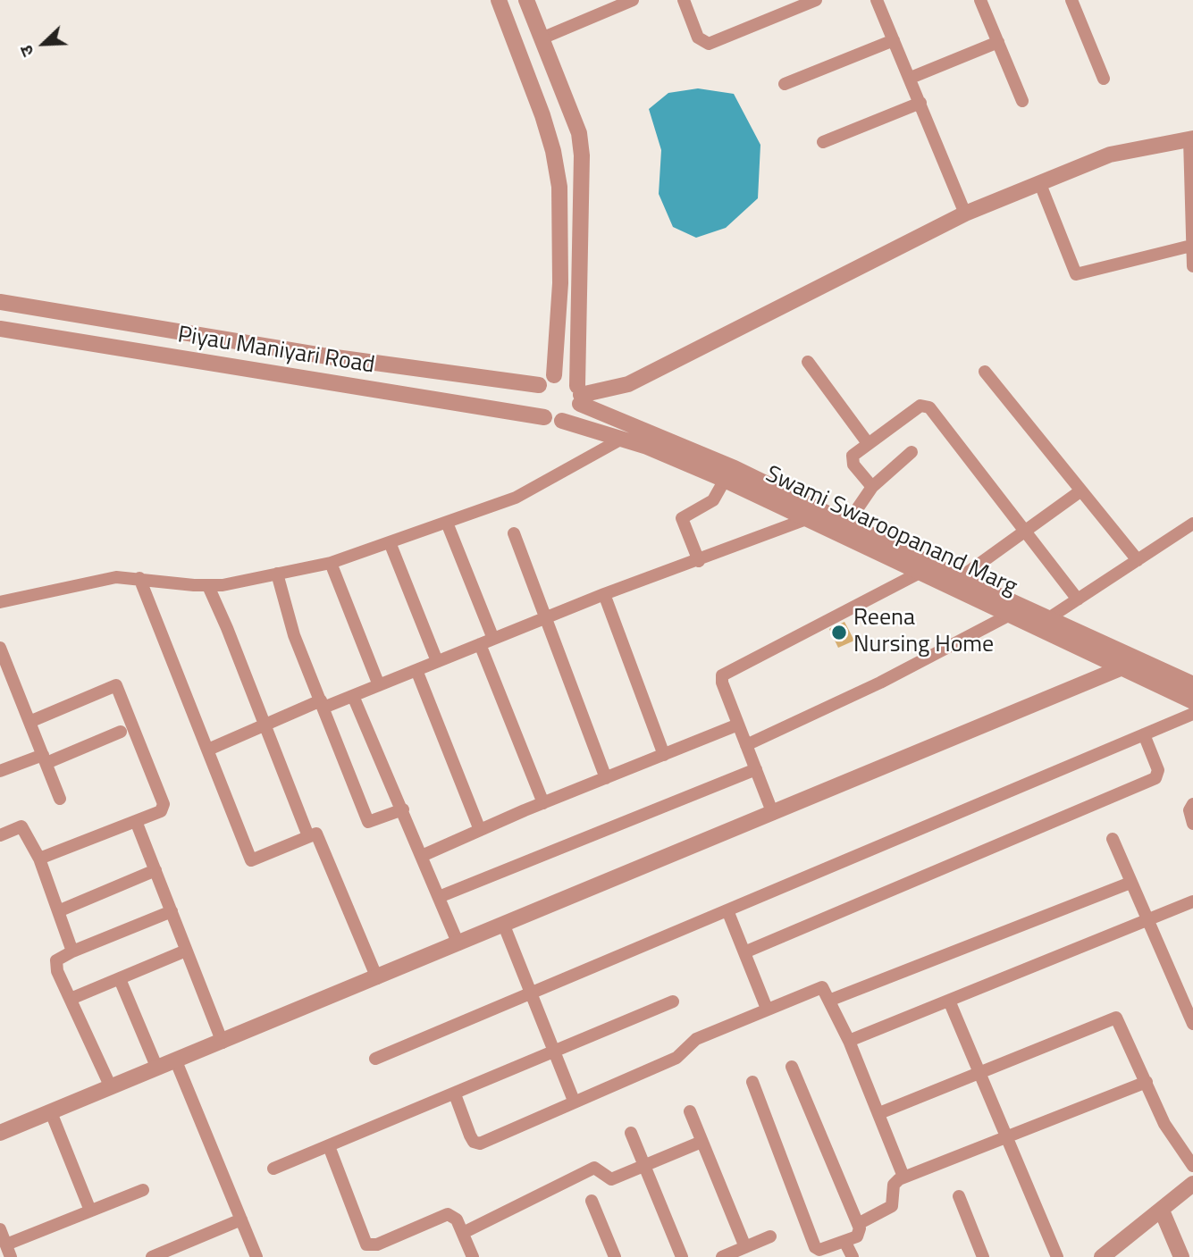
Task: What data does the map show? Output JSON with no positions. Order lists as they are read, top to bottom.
{
  "streets": {
    "street": ["Piyau Maniyari Road", "Swami Swaroopanand Marg"]
  },
  "crossings": [
    ["Piyau Maniyari Road", "Swami Swaroopanand Marg"]
  ],
  "places": ["Reena Nursing Home"],
  "north": "bottom left"
}
